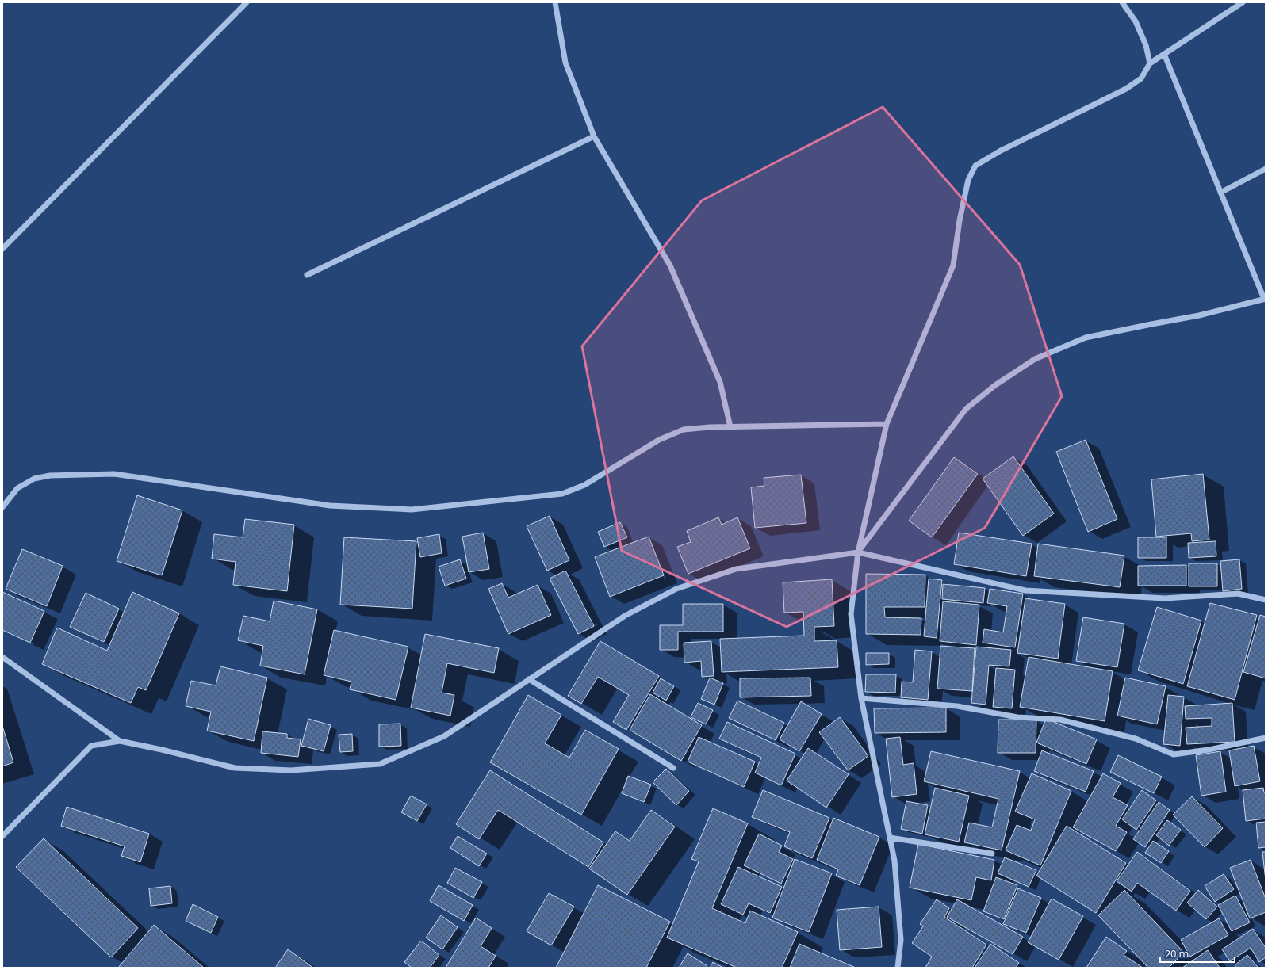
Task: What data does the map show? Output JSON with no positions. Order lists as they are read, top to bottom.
{
  "scale_bar": "20 m"
}
